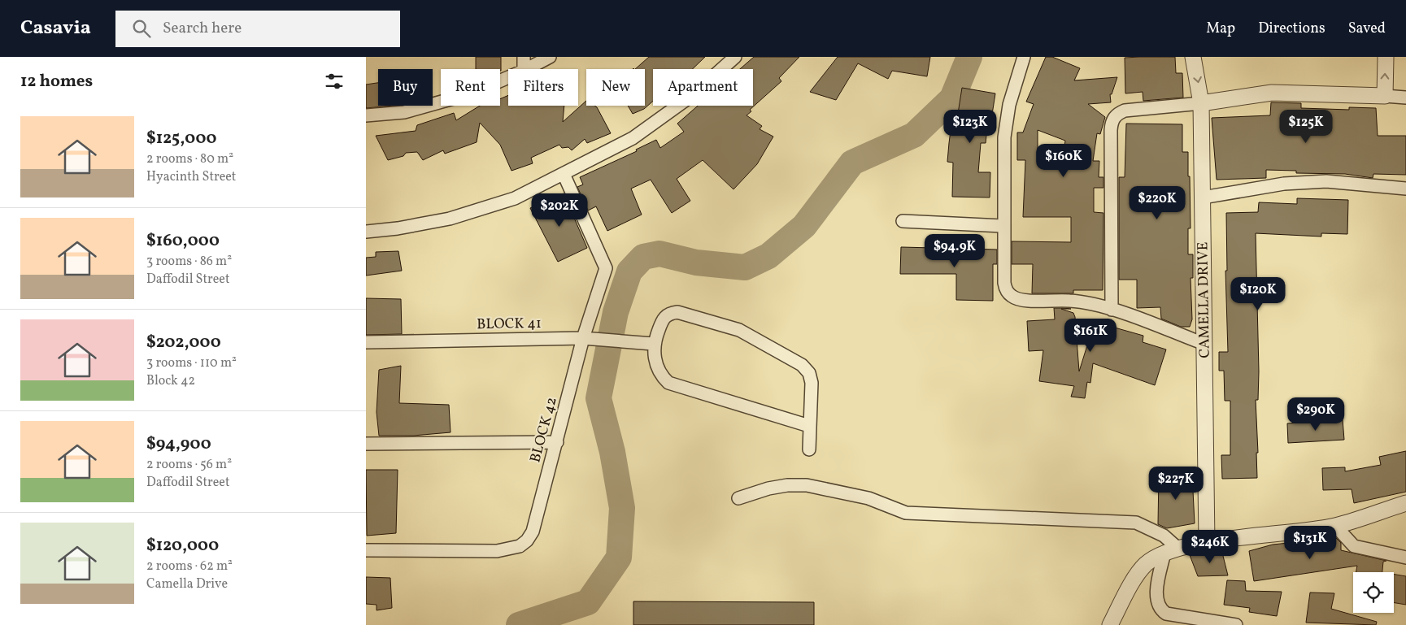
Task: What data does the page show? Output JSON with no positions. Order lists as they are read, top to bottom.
{
  "streets": {
    "street": ["CAMELLA DRIVE", "BLOCK 41", "BLOCK 42"]
  },
  "crossings": [
    ["BLOCK 41", "BLOCK 42"]
  ],
  "page": {
    "header": "Casavia",
    "search": "Search here",
    "nav": ["Map", "Directions", "Saved"],
    "heading": "12 homes",
    "chip": [
      "Buy",
      "Rent",
      "Filters",
      "New",
      "Apartment"
    ],
    "list": [
      {
        "name": "$125,000",
        "note": "2 rooms · 80 m² · Hyacinth Street"
      },
      {
        "name": "$160,000",
        "note": "3 rooms · 86 m² · Daffodil Street"
      },
      {
        "name": "$202,000",
        "note": "3 rooms · 110 m² · Block 42"
      },
      {
        "name": "$94,900",
        "note": "2 rooms · 56 m² · Daffodil Street"
      },
      {
        "name": "$120,000",
        "note": "2 rooms · 62 m² · Camella Drive"
      }
    ],
    "price": [
      "$123K",
      "$125K",
      "$160K",
      "$220K",
      "$202K",
      "$94.9K",
      "$120K",
      "$161K",
      "$290K",
      "$227K",
      "$131K",
      "$246K"
    ]
  }
}
